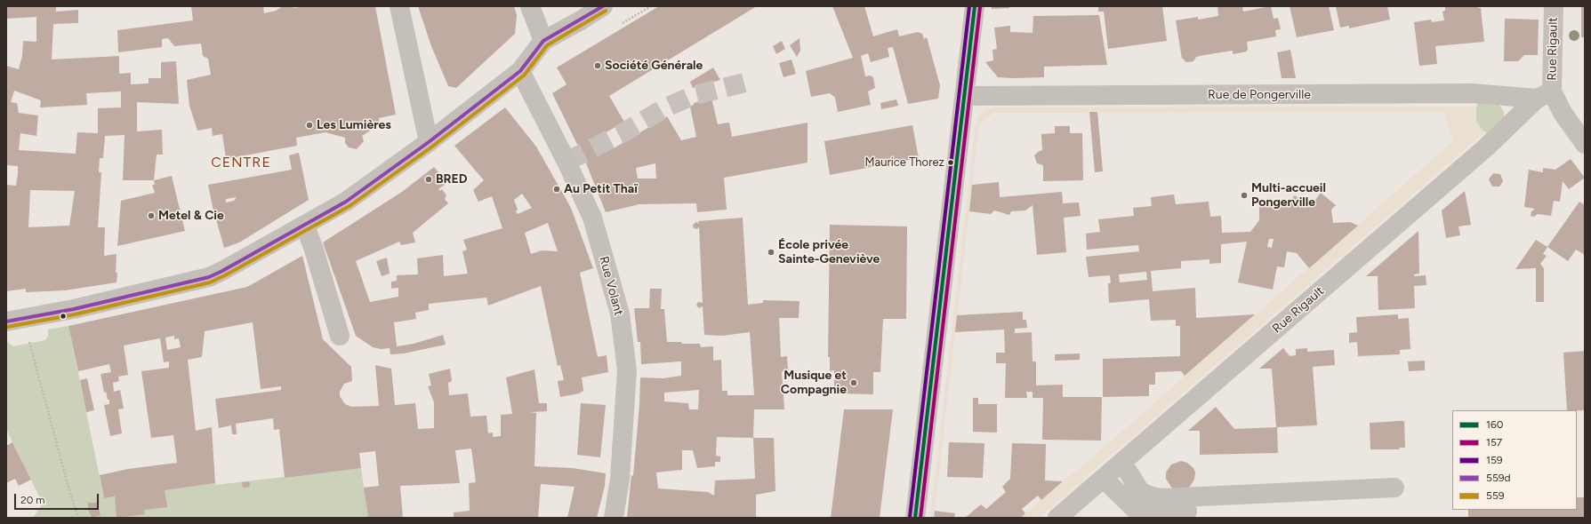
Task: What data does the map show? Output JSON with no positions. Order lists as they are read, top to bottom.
{
  "streets": {
    "street": ["Rue Rigault", "Rue de Pongerville", "Rue Volant"]
  },
  "crossings": [
    ["Rue Rigault", "Rue de Pongerville"]
  ],
  "districts": ["CENTRE"],
  "places": [
    "Société Générale",
    "Les Lumières",
    "Maurice Thorez",
    "BRED",
    "Au Petit Thaï",
    "Multi-accueil Pongerville",
    "Metel & Cie",
    "École privée Sainte-Geneviève",
    "Musique et Compagnie"
  ],
  "lines": [
    "transit line 160",
    "transit line 159",
    "transit line 559d",
    "transit line 157",
    "transit line 559"
  ],
  "legend": [
    "160",
    "157",
    "159",
    "559d",
    "559"
  ],
  "scale_bar": "20 m"
}
